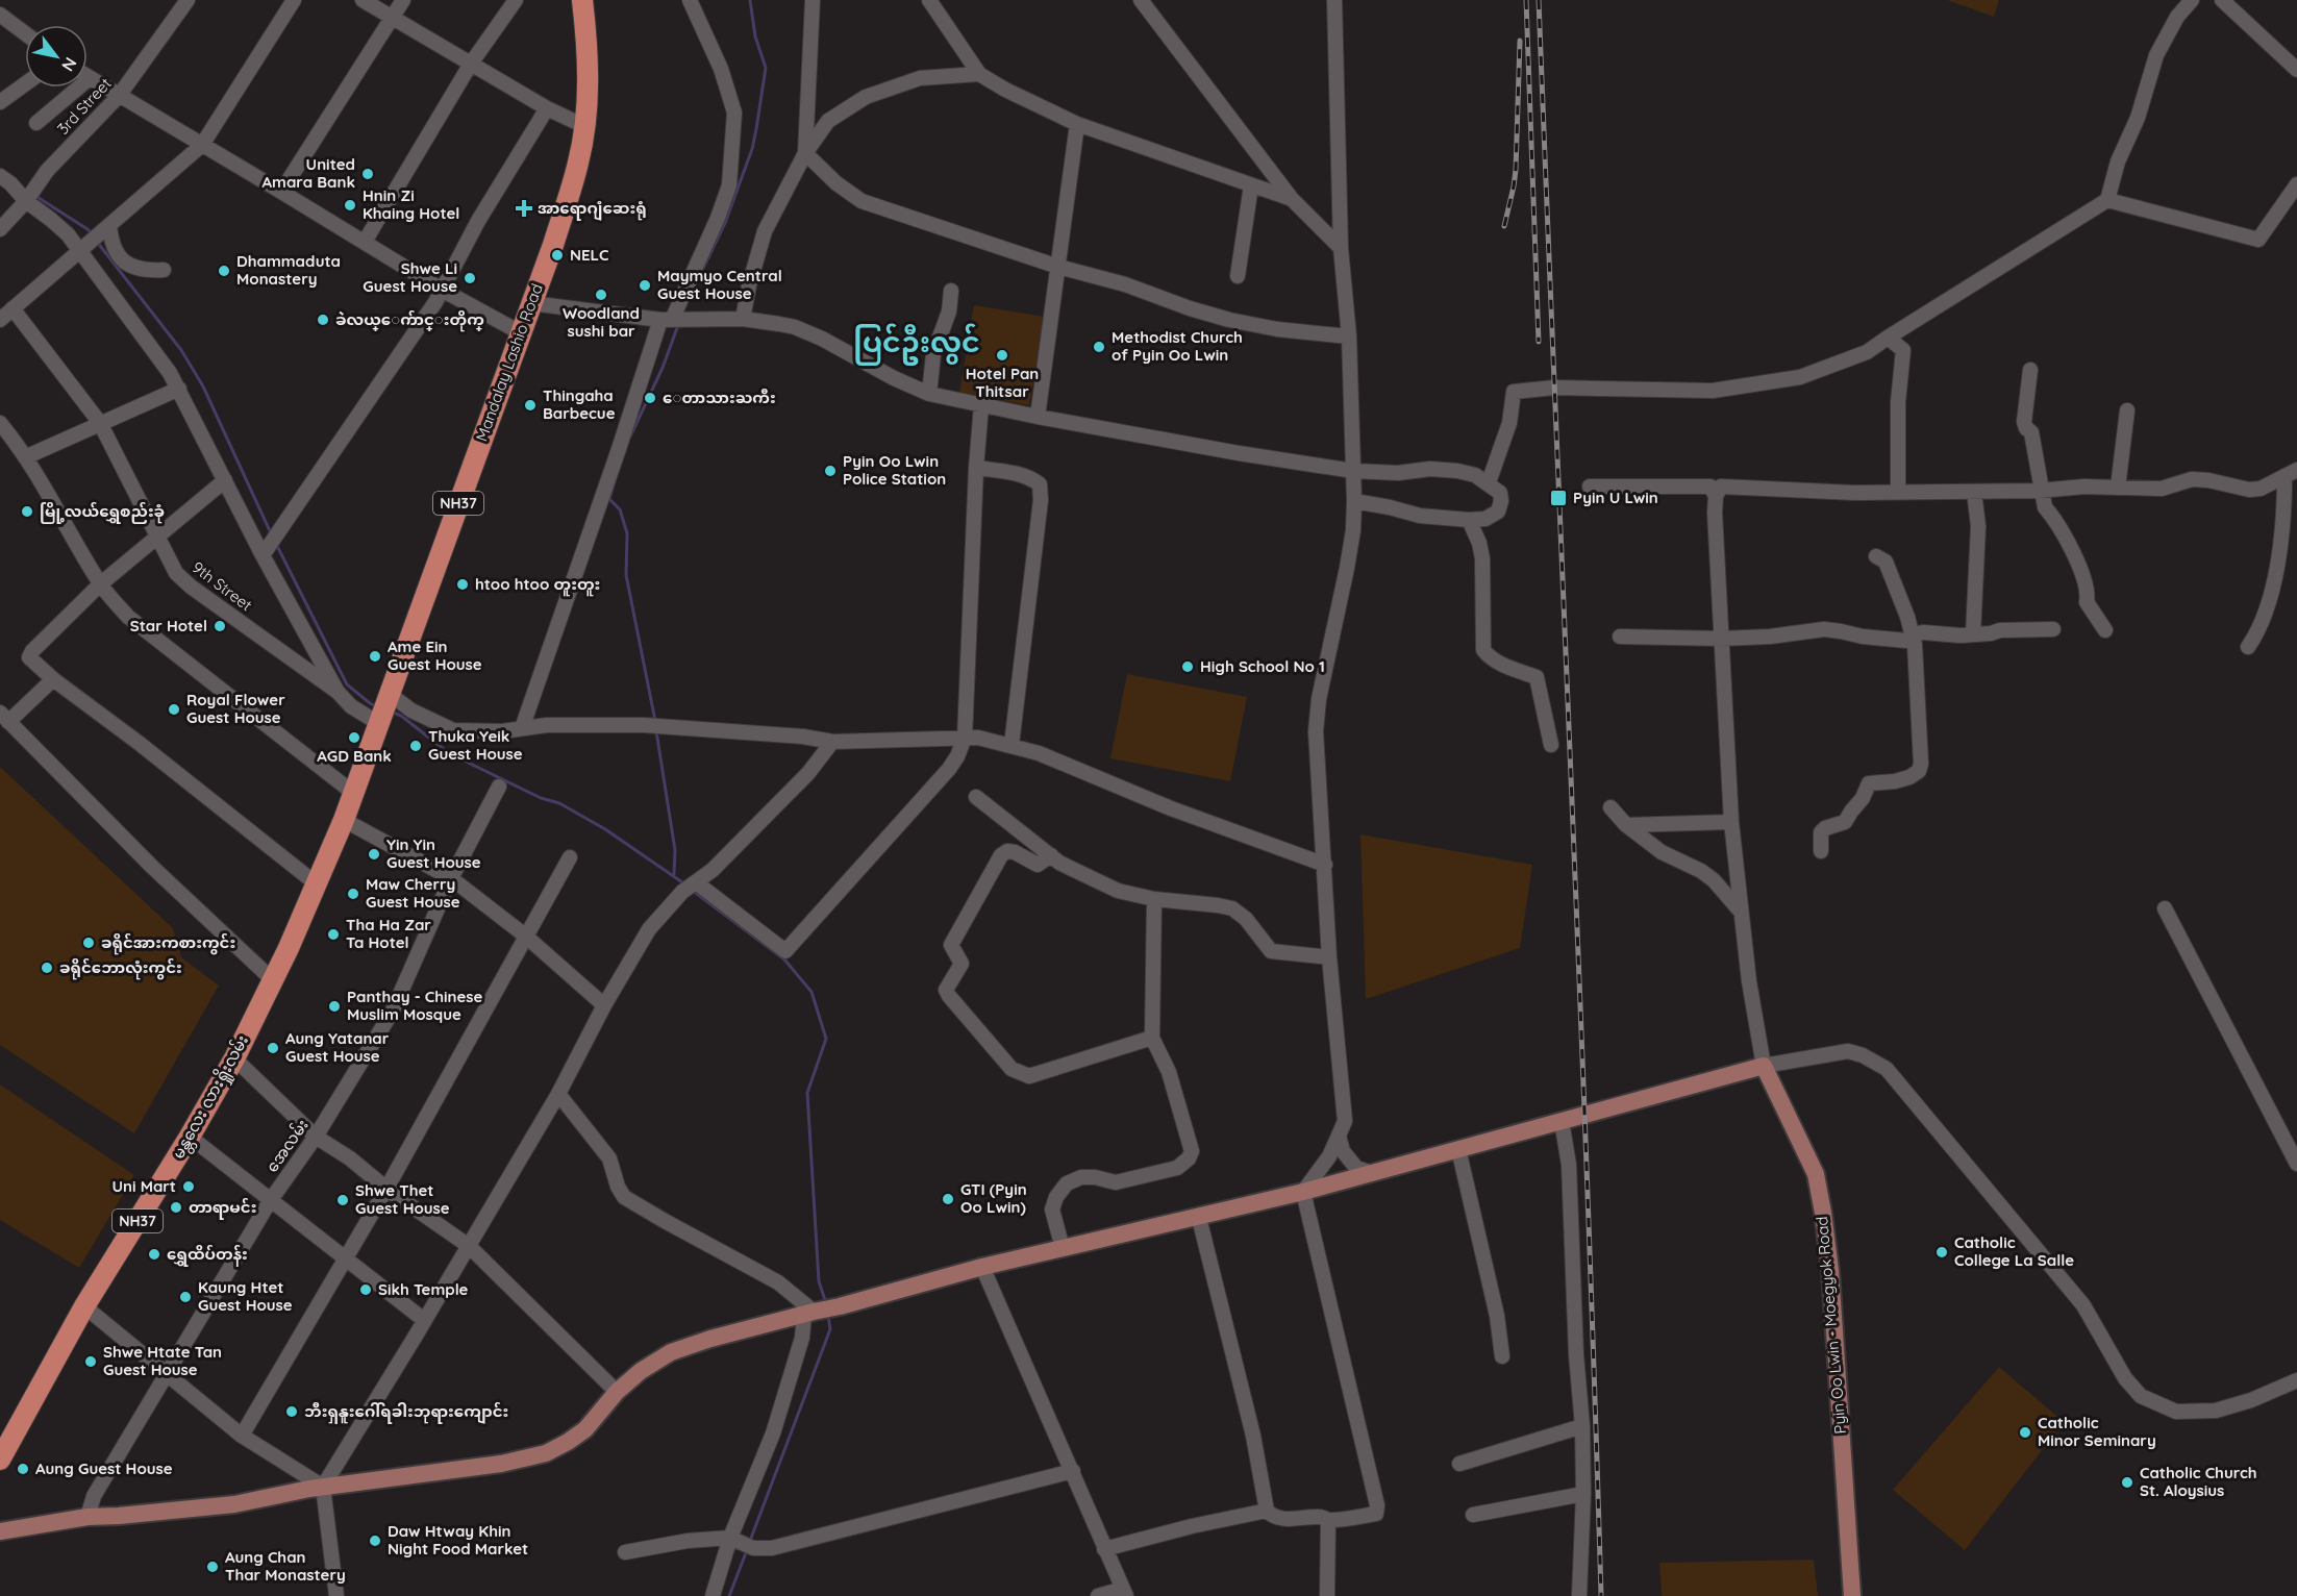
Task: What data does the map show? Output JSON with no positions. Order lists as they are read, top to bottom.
{
  "streets": {
    "highway": ["Mandalay Lashio Road", "NH37", "မန္တလေး လားရှိုးလမ်း"],
    "main road": ["Pyin Oo Lwin - Moegyok Road"],
    "street": ["3rd Street", "9th Street", "အေလမ်း"]
  },
  "crossings": [
    ["Mandalay Lashio Road", "9th Street"],
    ["Mandalay Lashio Road", "မန္တလေး လားရှိုးလမ်း"],
    ["9th Street", "မန္တလေး လားရှိုးလမ်း"]
  ],
  "districts": ["ပြင်ဦးလွင်"],
  "places": {
    "other": [
      "United Amara Bank",
      "Hnin Zi Khaing Hotel",
      "NELC",
      "Dhammaduta Monastery",
      "Shwe Li Guest House",
      "Maymyo Central Guest House",
      "Woodland sushi bar",
      "ခဲလယ္ေက်ာင္းတိုက္",
      "Methodist Church of Pyin Oo Lwin",
      "Hotel Pan Thitsar",
      "ေတာသားႀကီး",
      "Thingaha Barbecue",
      "Pyin Oo Lwin Police Station",
      "မြို့လယ်ရွှေစည်းခုံ",
      "htoo htoo တူးတူး",
      "Star Hotel",
      "Ame Ein Guest House",
      "High School No 1",
      "Royal Flower Guest House",
      "AGD Bank",
      "Thuka Yeik Guest House",
      "Yin Yin Guest House",
      "Maw Cherry Guest House",
      "Tha Ha Zar Ta Hotel",
      "ခရိုင်အားကစားကွင်း",
      "ခရိုင်ဘောလုံးကွင်း",
      "Panthay - Chinese Muslim Mosque",
      "Aung Yatanar Guest House",
      "Uni Mart",
      "GTI (Pyin Oo Lwin)",
      "Shwe Thet Guest House",
      "တာရာမင်း",
      "Catholic College La Salle",
      "ရွှေထိပ်တန်း",
      "Sikh Temple",
      "Kaung Htet Guest House",
      "Shwe Htate Tan Guest House",
      "ဘီးရှနူးဂေါ်ရခါးဘုရားကျောင်း",
      "Catholic Minor Seminary",
      "Aung Guest House",
      "Catholic Church St. Aloysius",
      "Daw Htway Khin Night Food Market",
      "Aung Chan Thar Monastery"
    ],
    "health": ["အာရောဂျံဆေးရုံ"],
    "transit": ["Pyin U Lwin"]
  },
  "north": "bottom right"
}
